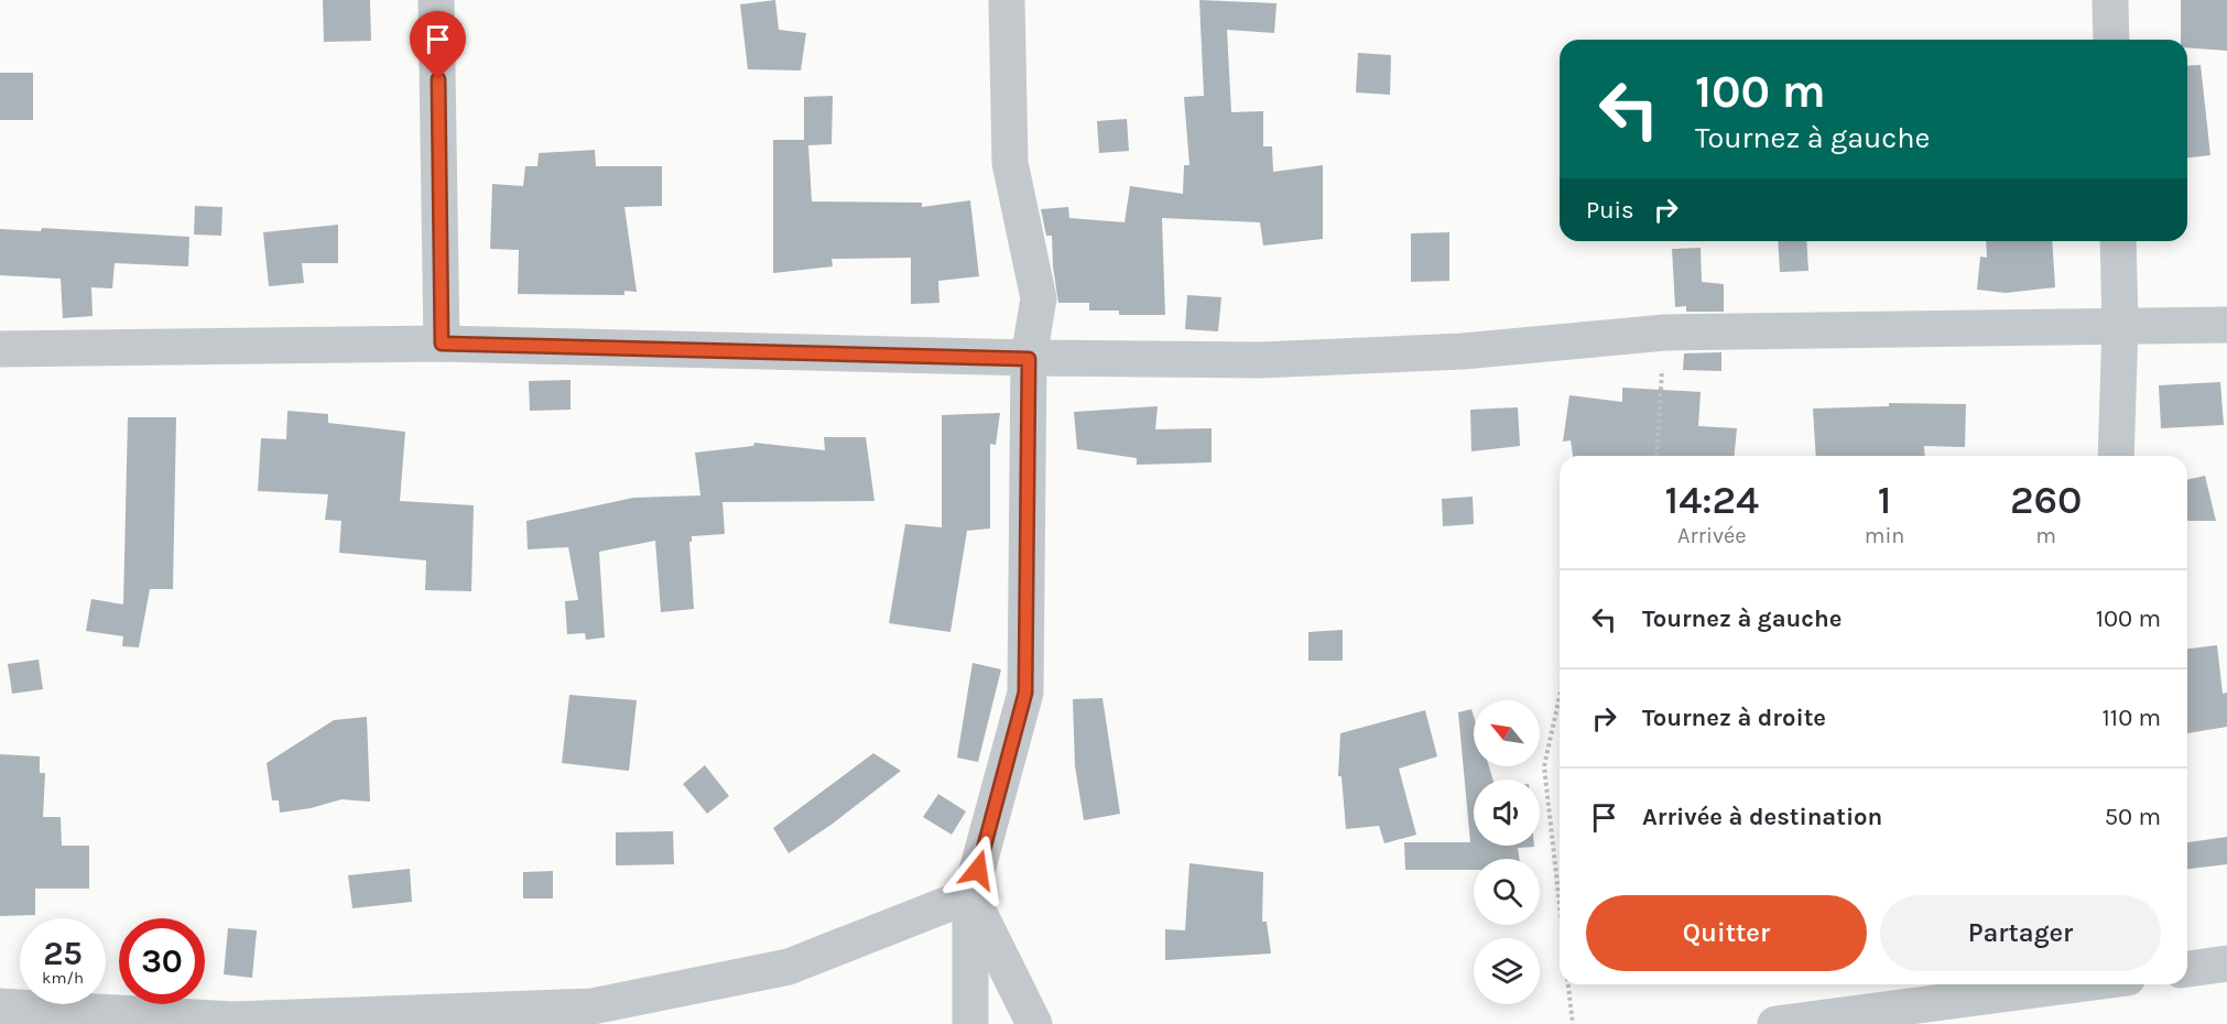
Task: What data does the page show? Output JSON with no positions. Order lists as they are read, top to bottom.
{
  "north": "top left",
  "page": {
    "turn": ["100 m", "Tournez à gauche"],
    "then": "Puis",
    "eta": [
      "14:24",
      "Arrivée",
      "1",
      "min",
      "260",
      "m"
    ],
    "list": [
      {
        "name": "Tournez à gauche",
        "value": "100 m"
      },
      {
        "name": "Tournez à droite",
        "value": "110 m"
      },
      {
        "name": "Arrivée à destination",
        "value": "50 m"
      }
    ],
    "buttons": ["Quitter", "Partager"],
    "speed": "25 km/h",
    "limit": "30"
  }
}
